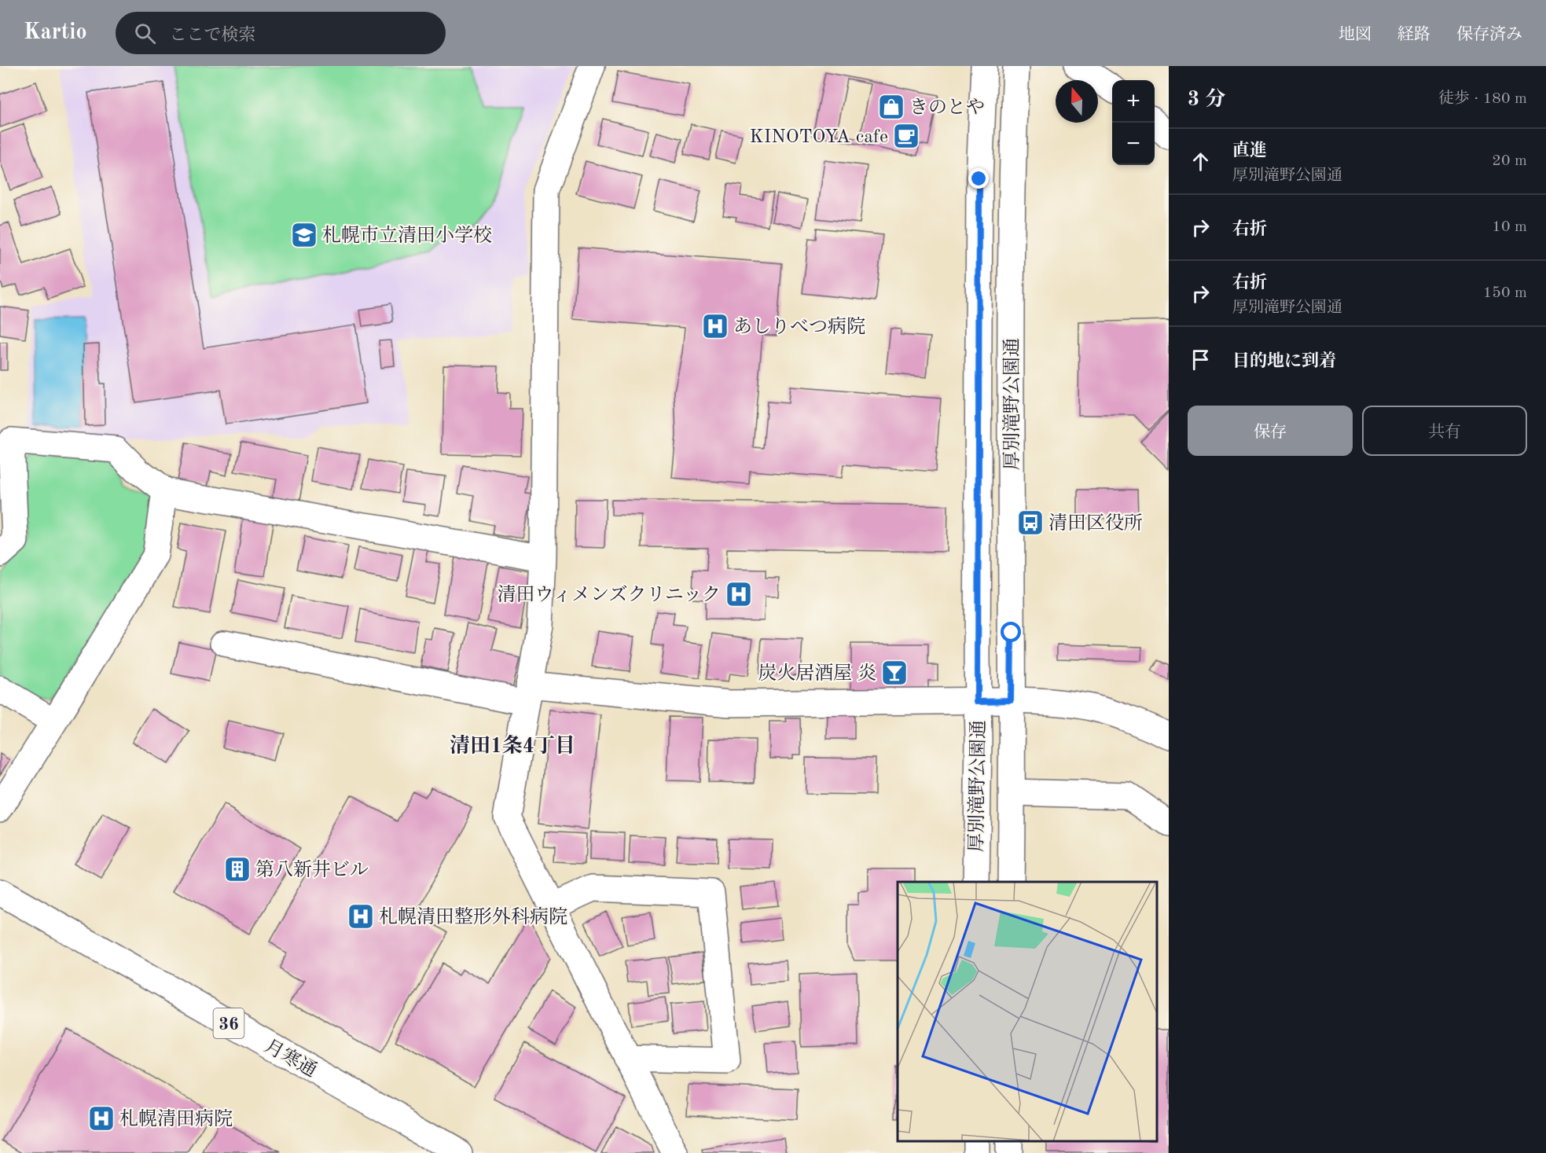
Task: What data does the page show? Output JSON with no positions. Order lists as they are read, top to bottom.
{
  "streets": {
    "main road": ["厚別滝野公園通", "36", "月寒通"]
  },
  "districts": ["清田1条4丁目"],
  "places": {
    "shop": ["きのとや"],
    "cafe": ["KINOTOYA cafe"],
    "school or university": ["札幌市立清田小学校"],
    "hospital": [
      "あしりべつ病院",
      "清田ウィメンズクリニック",
      "札幌清田整形外科病院",
      "札幌清田病院"
    ],
    "bus stop": ["清田区役所"],
    "bar": ["炭火居酒屋 炎"],
    "building": ["第八新井ビル"]
  },
  "north": "top",
  "page": {
    "header": "Kartio",
    "search": "ここで検索",
    "nav": ["地図", "経路", "保存済み"],
    "heading": ["3 分", "徒歩 · 180 m"],
    "map_buttons": ["+", "−"],
    "list": [
      ["直進", "厚別滝野公園通", "20 m"],
      ["右折", "10 m"],
      ["右折", "厚別滝野公園通", "150 m"],
      "目的地に到着"
    ],
    "buttons": ["保存", "共有"]
  }
}
